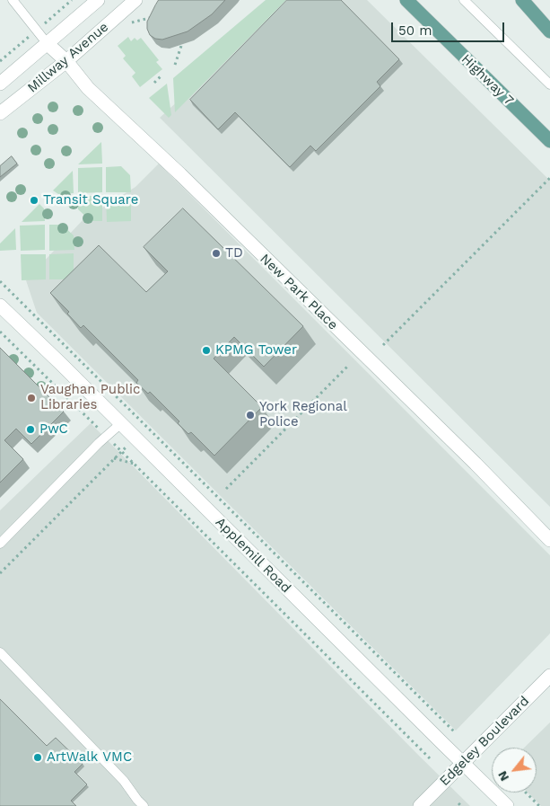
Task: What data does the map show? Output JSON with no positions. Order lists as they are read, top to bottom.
{
  "streets": {
    "main road": ["Highway 7"],
    "street": [
      "Millway Avenue",
      "New Park Place",
      "Applemill Road",
      "Edgeley Boulevard"
    ]
  },
  "crossings": [
    ["Millway Avenue", "New Park Place"],
    ["Applemill Road", "Edgeley Boulevard"]
  ],
  "places": [
    "Transit Square",
    "TD",
    "KPMG Tower",
    "Vaughan Public Libraries",
    "York Regional Police",
    "PwC",
    "ArtWalk VMC"
  ],
  "scale_bar": "50 m",
  "north": "bottom left"
}
